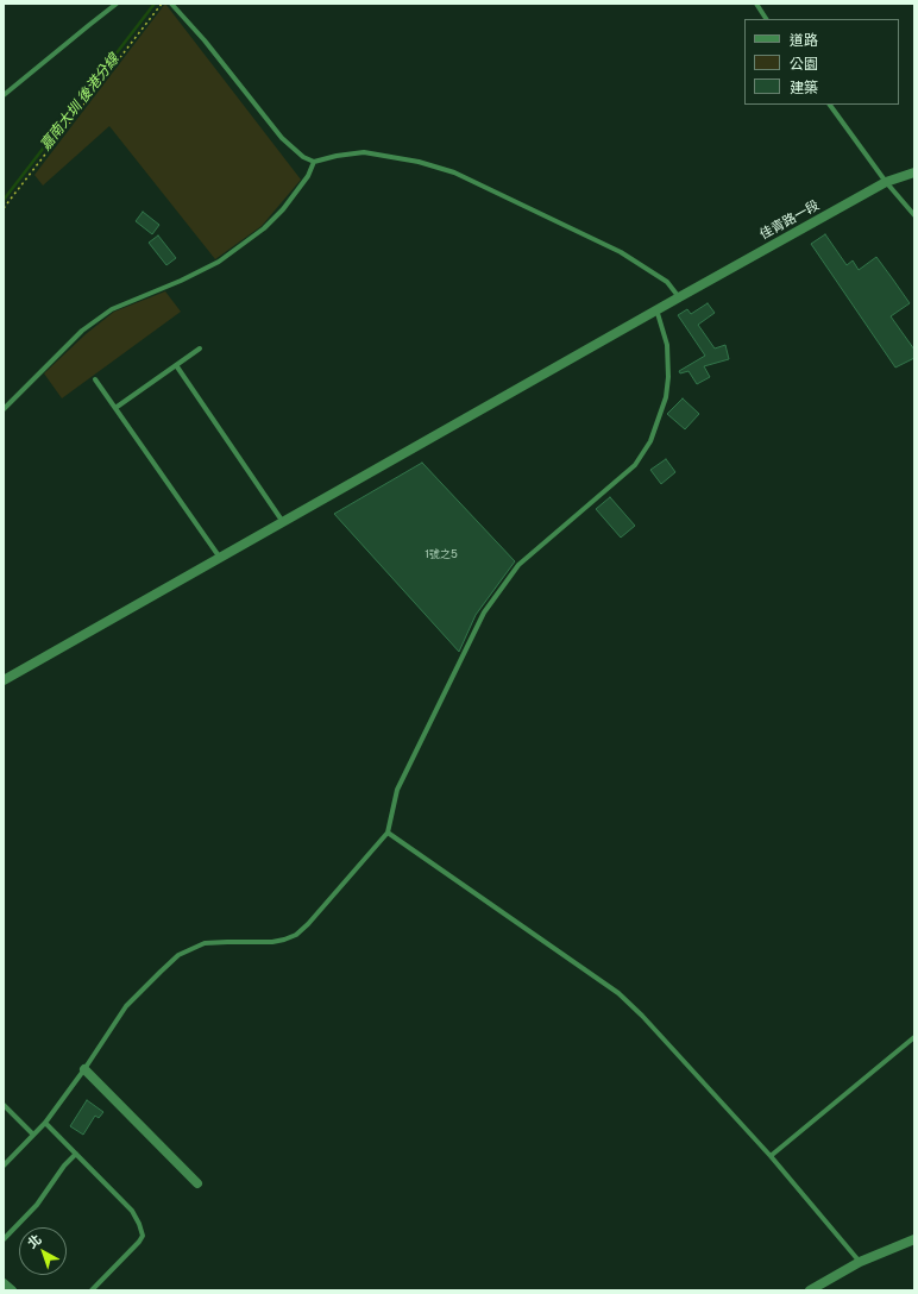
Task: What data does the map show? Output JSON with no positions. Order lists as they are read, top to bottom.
{
  "streets": {
    "street": ["佳青路一段"]
  },
  "water": ["嘉南大圳 後港分線"],
  "house_numbers": ["1號之5"],
  "legend": ["道路", "公園", "建築"],
  "north": "top left"
}
